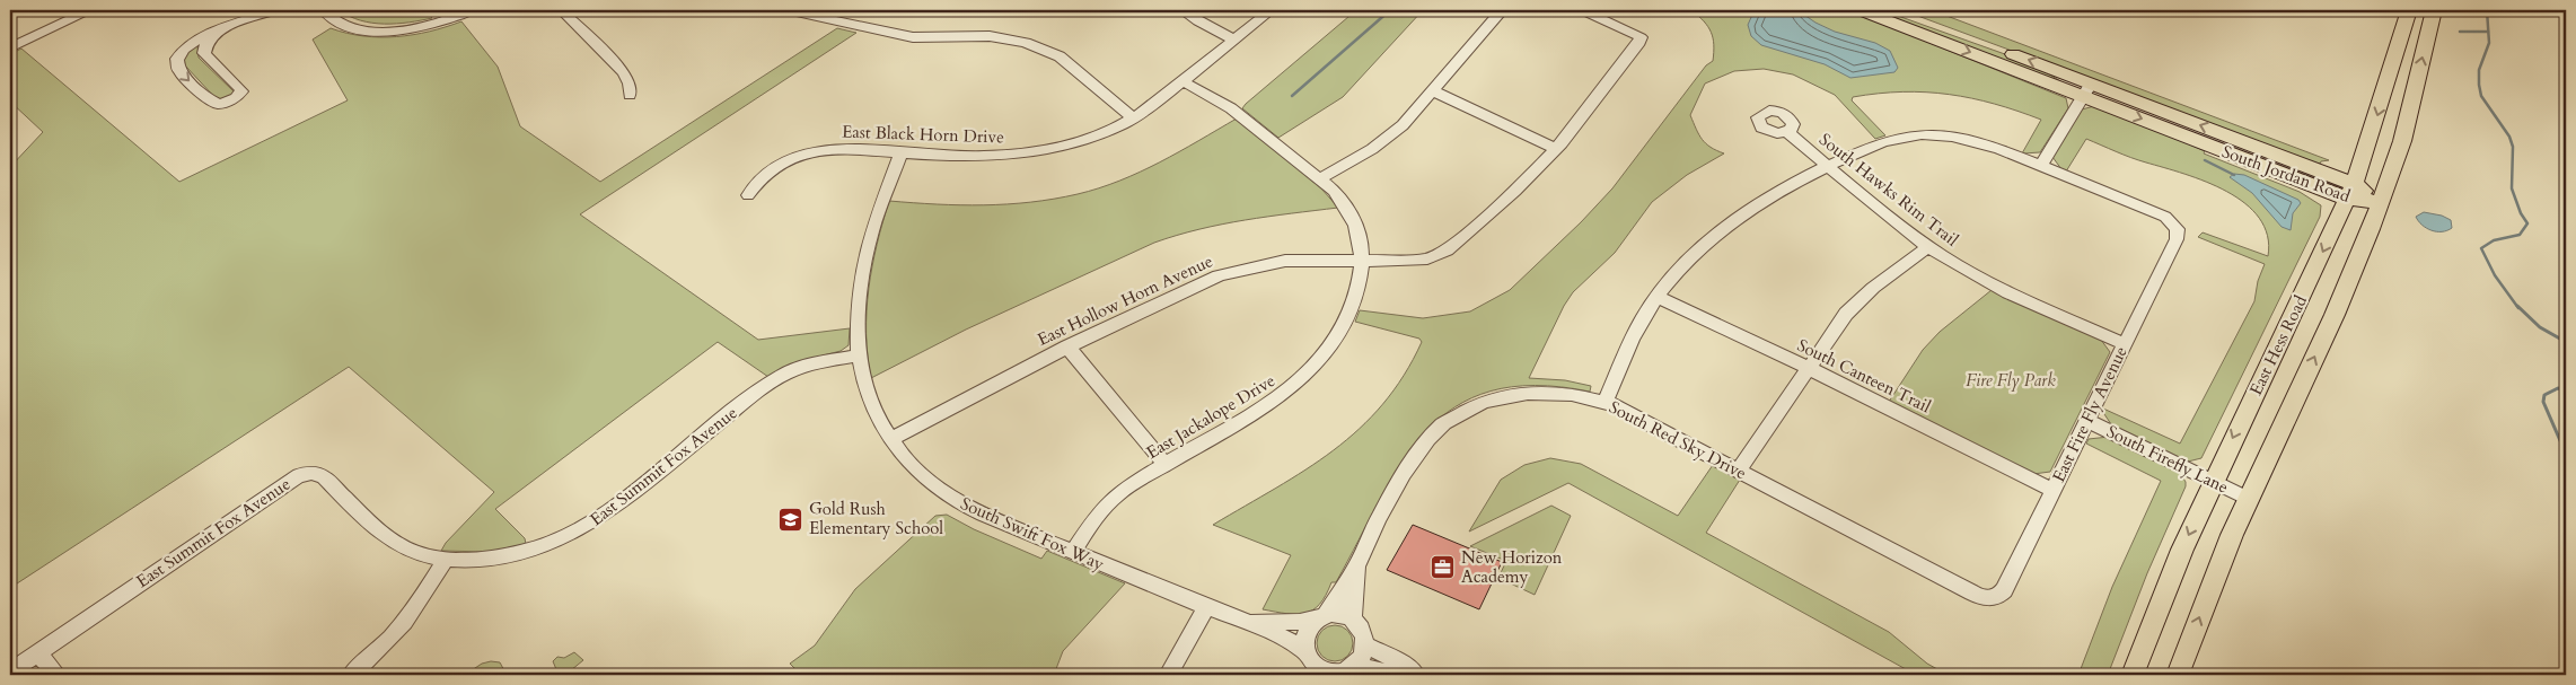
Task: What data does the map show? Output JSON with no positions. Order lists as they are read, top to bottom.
{
  "streets": {
    "main road": ["South Jordan Road", "East Hess Road"],
    "street": [
      "East Black Horn Drive",
      "South Hawks Rim Trail",
      "East Hollow Horn Avenue",
      "South Canteen Trail",
      "East Fire Fly Avenue",
      "East Jackalope Drive",
      "South Red Sky Drive",
      "South Firefly Lane",
      "East Summit Fox Avenue",
      "South Swift Fox Way"
    ]
  },
  "crossings": [
    ["East Black Horn Drive", "East Jackalope Drive"],
    ["East Black Horn Drive", "South Swift Fox Way"],
    ["South Jordan Road", "East Hess Road"],
    ["South Hawks Rim Trail", "East Fire Fly Avenue"],
    ["East Hollow Horn Avenue", "East Jackalope Drive"],
    ["East Hollow Horn Avenue", "South Swift Fox Way"],
    ["East Hess Road", "South Firefly Lane"],
    ["South Canteen Trail", "East Fire Fly Avenue"],
    ["East Fire Fly Avenue", "South Red Sky Drive"],
    ["East Fire Fly Avenue", "South Firefly Lane"],
    ["East Jackalope Drive", "South Swift Fox Way"],
    ["South Red Sky Drive", "South Swift Fox Way"],
    ["East Summit Fox Avenue", "South Swift Fox Way"]
  ],
  "parks": ["Fire Fly Park"],
  "places": {
    "school or university": ["Gold Rush Elementary School"],
    "office": ["New Horizon Academy"]
  }
}
